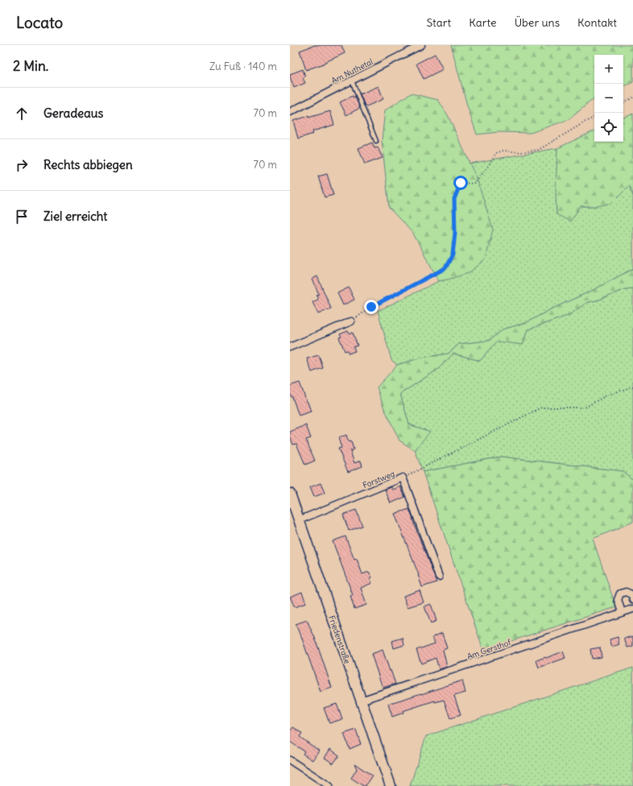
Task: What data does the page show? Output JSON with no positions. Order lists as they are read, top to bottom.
{
  "streets": {
    "main road": ["Friedenstraße"],
    "street": ["Am Nuthetal", "Forstweg", "Am Gersthof"]
  },
  "crossings": [
    ["Forstweg", "Friedenstraße"],
    ["Friedenstraße", "Am Gersthof"]
  ],
  "page": {
    "header": "Locato",
    "nav": [
      "Start",
      "Karte",
      "Über uns",
      "Kontakt"
    ],
    "heading": ["2 Min.", "Zu Fuß · 140 m"],
    "map_buttons": ["+", "−"],
    "list": [
      ["Geradeaus", "70 m"],
      ["Rechts abbiegen", "70 m"],
      "Ziel erreicht"
    ]
  }
}
